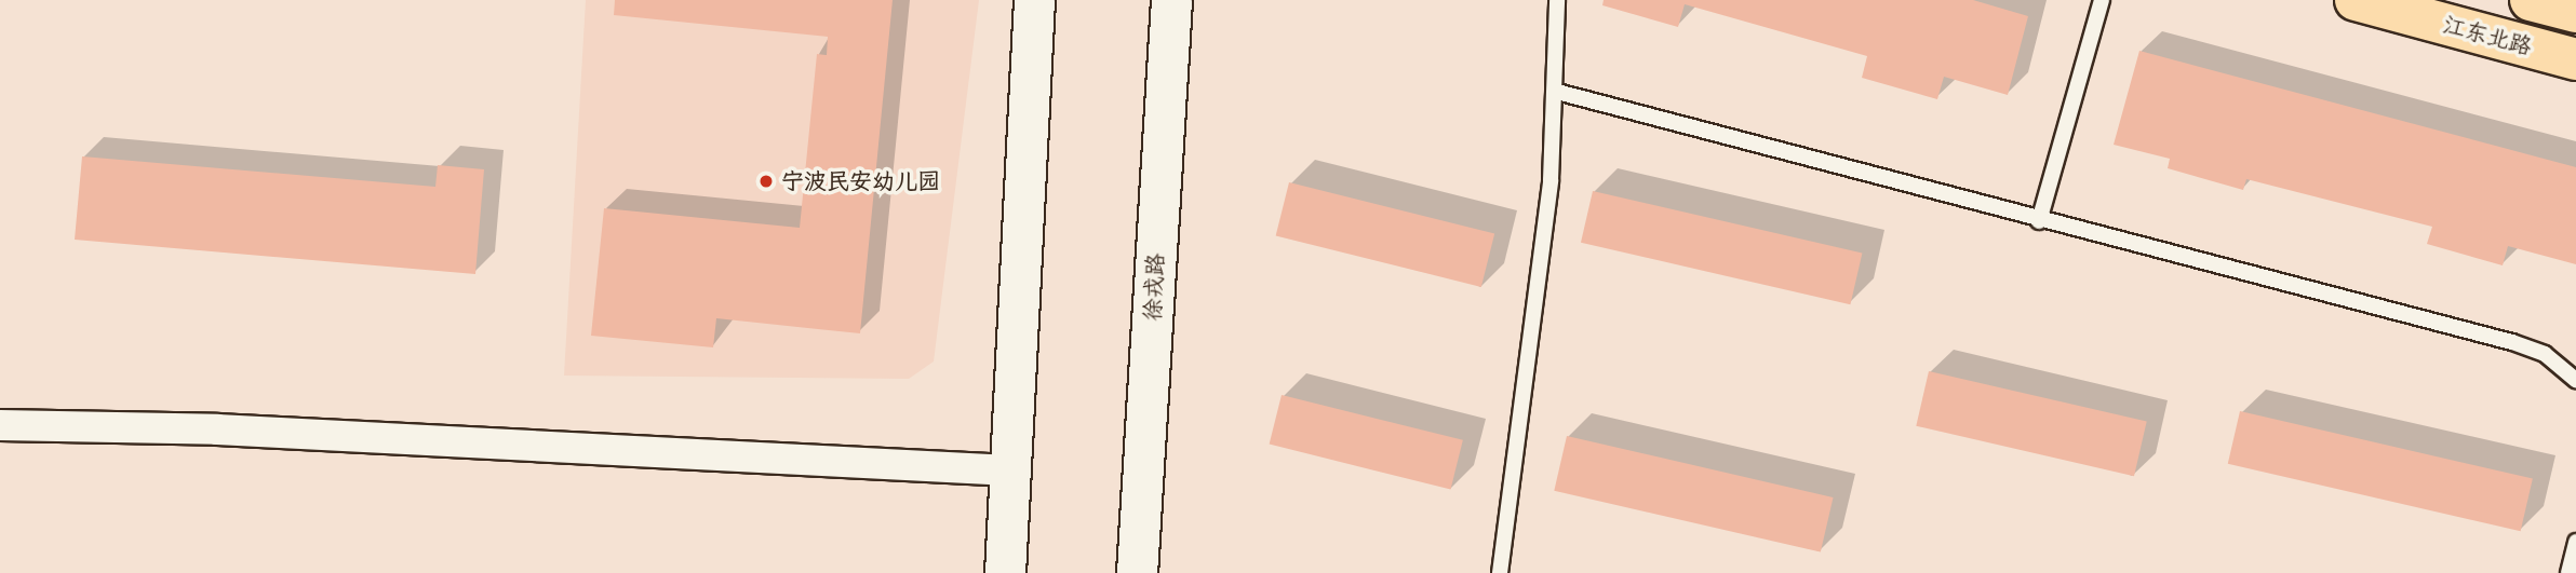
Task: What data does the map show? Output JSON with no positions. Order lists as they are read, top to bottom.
{
  "streets": {
    "main road": ["江东北路"],
    "street": ["徐戎路"]
  },
  "places": ["宁波民安幼儿园"]
}
